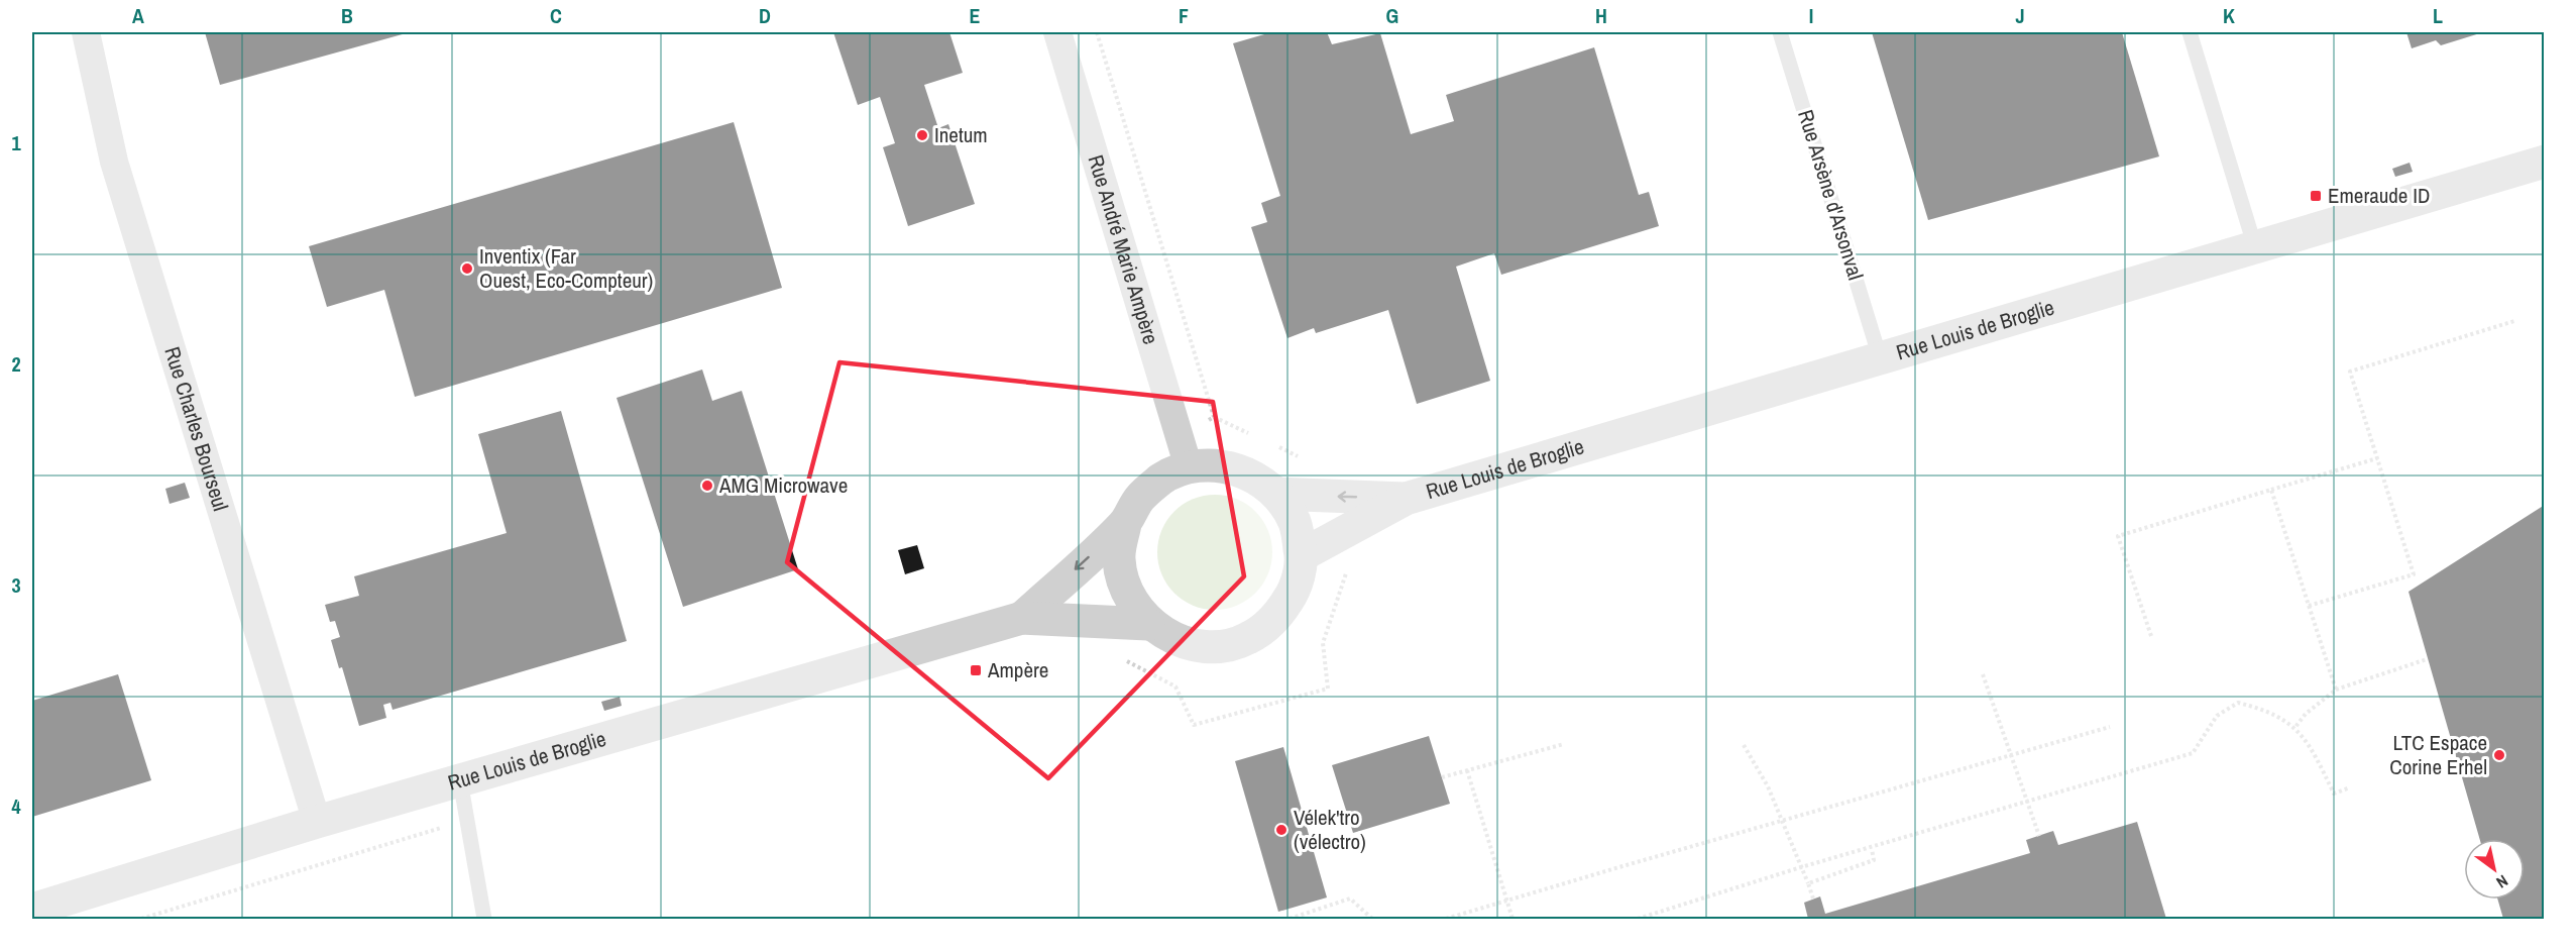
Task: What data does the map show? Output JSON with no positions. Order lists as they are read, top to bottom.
{
  "streets": {
    "street": ["Rue André Marie Ampère", "Rue Louis de Broglie", "Rue Charles Bourseul"],
    "lane": ["Rue Arsène d'Arsonval"]
  },
  "crossings": [
    ["Rue Arsène d'Arsonval", "Rue Louis de Broglie"],
    ["Rue André Marie Ampère", "Rue Louis de Broglie"],
    ["Rue Louis de Broglie", "Rue Charles Bourseul"]
  ],
  "places": {
    "other": [
      "Inetum",
      "Inventix (Far Ouest, Eco-Compteur)",
      "AMG Microwave",
      "LTC Espace Corine Erhel",
      "Vélek'tro (vélectro)"
    ],
    "transit": ["Emeraude ID", "Ampère"]
  },
  "north": "bottom right",
  "grid": {
    "columns": [
      "A",
      "B",
      "C",
      "D",
      "E",
      "F",
      "G",
      "H",
      "I",
      "J",
      "K",
      "L"
    ],
    "rows": [
      "1",
      "2",
      "3",
      "4"
    ]
  }
}
